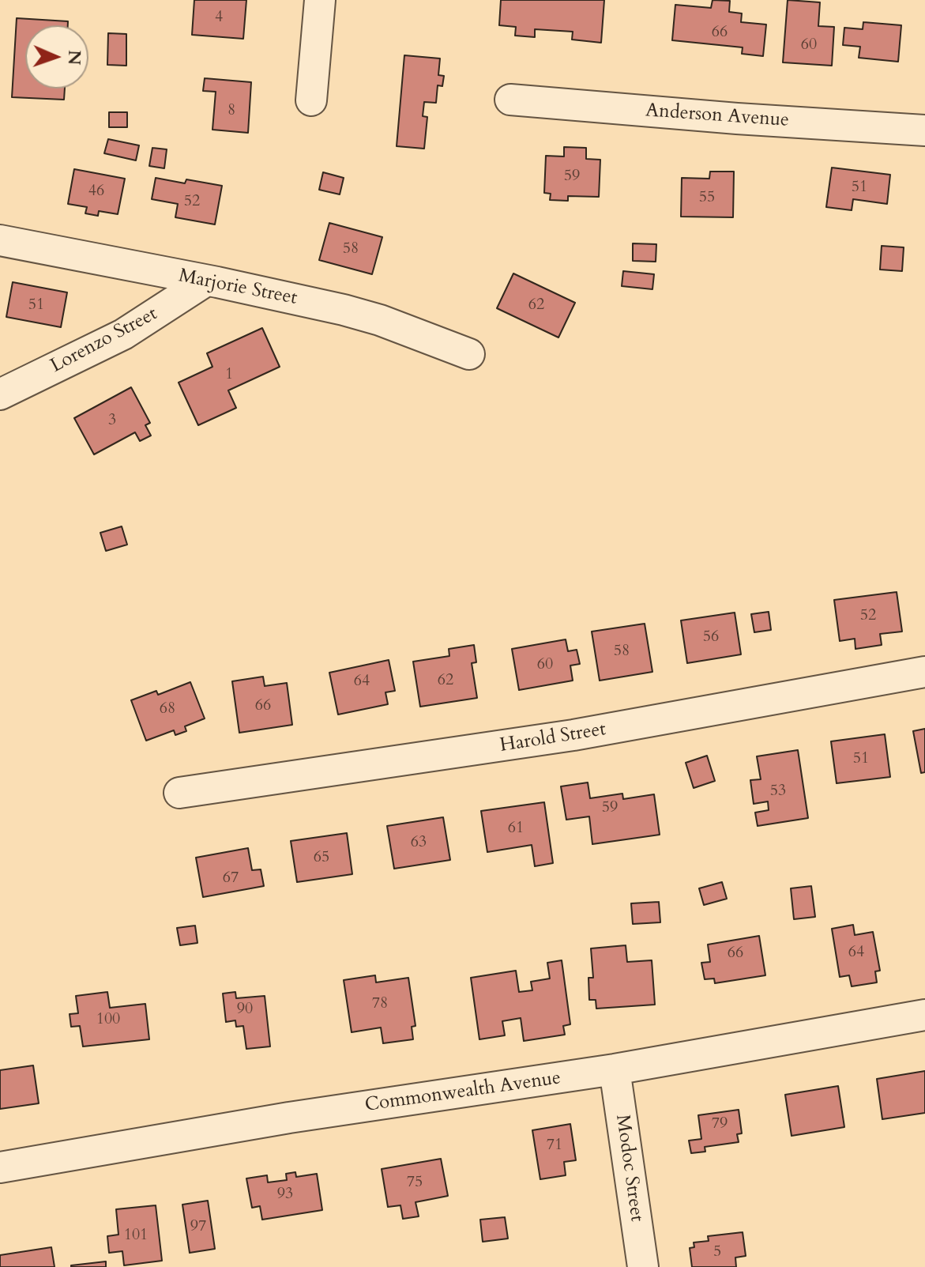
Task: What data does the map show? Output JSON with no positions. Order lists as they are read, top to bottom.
{
  "streets": {
    "street": [
      "Anderson Avenue",
      "Marjorie Street",
      "Lorenzo Street",
      "Harold Street",
      "Commonwealth Avenue",
      "Modoc Street"
    ]
  },
  "crossings": [
    ["Marjorie Street", "Lorenzo Street"],
    ["Commonwealth Avenue", "Modoc Street"]
  ],
  "house_numbers": [
    "4",
    "66",
    "60",
    "8",
    "59",
    "51",
    "46",
    "55",
    "52",
    "58",
    "51",
    "62",
    "1",
    "3",
    "52",
    "56",
    "58",
    "60",
    "62",
    "64",
    "66",
    "68",
    "51",
    "53",
    "59",
    "61",
    "63",
    "65",
    "67",
    "64",
    "66",
    "78",
    "90",
    "100",
    "79",
    "71",
    "75",
    "93",
    "97",
    "101",
    "5"
  ],
  "north": "right"
}
